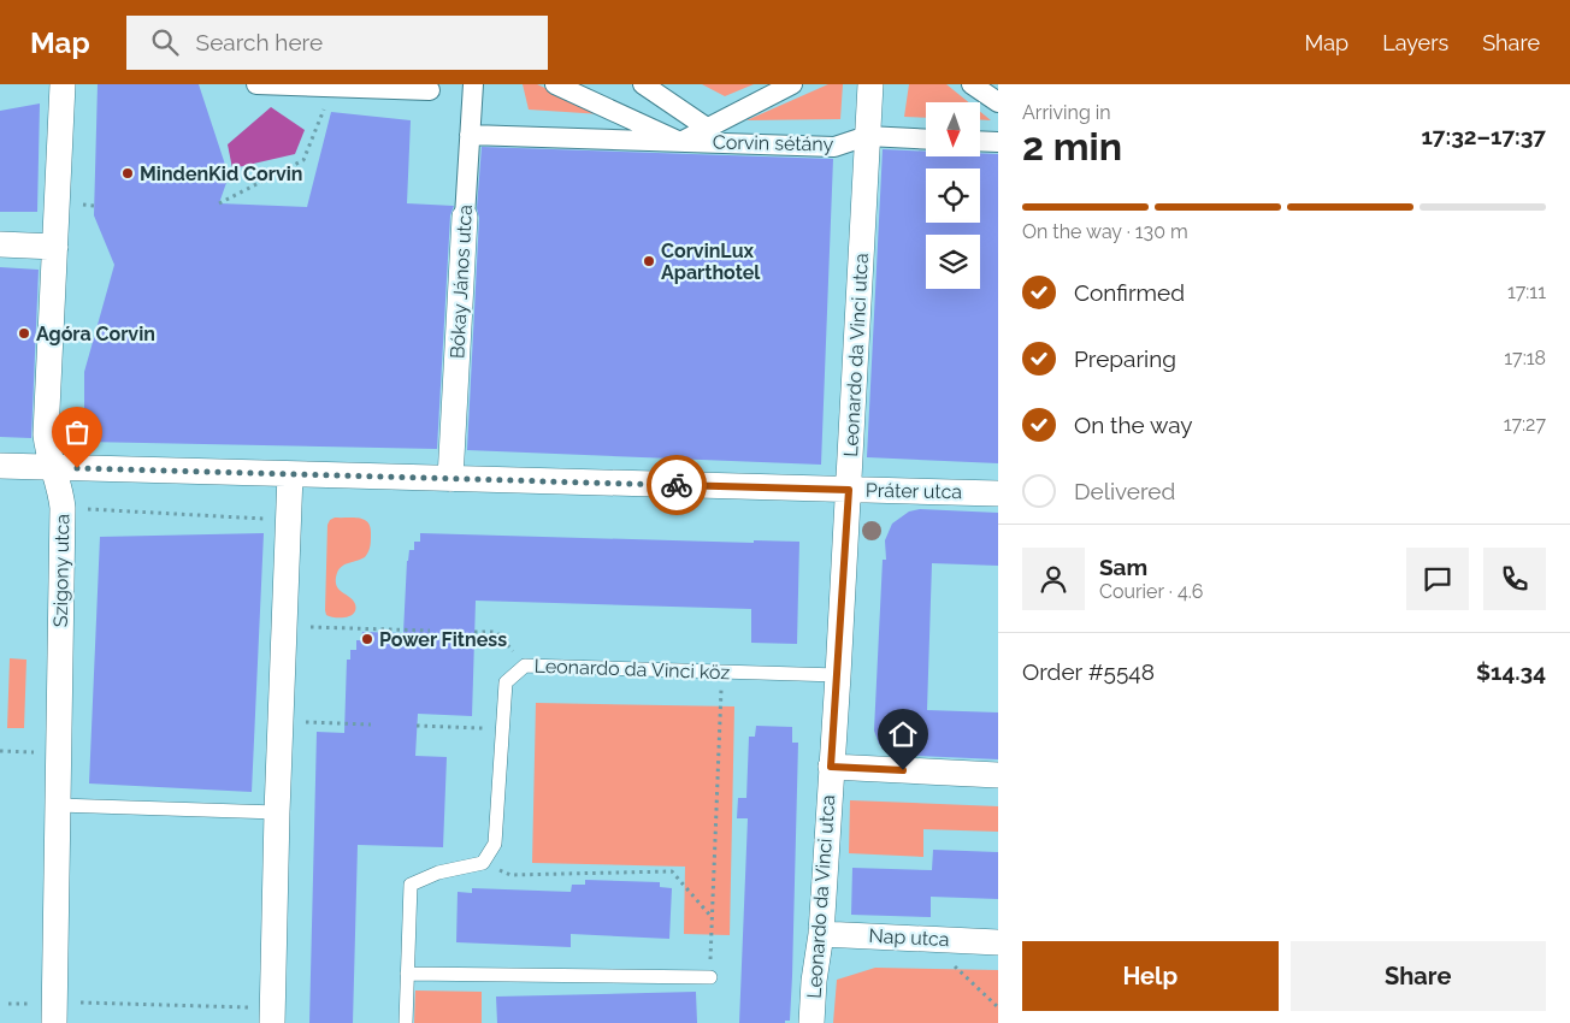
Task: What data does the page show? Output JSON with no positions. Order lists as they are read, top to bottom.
{
  "streets": {
    "street": [
      "Corvin sétány",
      "Bókay János utca",
      "Leonardo da Vinci utca",
      "Práter utca",
      "Szigony utca",
      "Nap utca"
    ],
    "lane": ["Leonardo da Vinci köz"]
  },
  "crossings": [
    ["Corvin sétány", "Bókay János utca"],
    ["Corvin sétány", "Leonardo da Vinci utca"],
    ["Bókay János utca", "Práter utca"],
    ["Leonardo da Vinci utca", "Práter utca"],
    ["Leonardo da Vinci utca", "Leonardo da Vinci köz"],
    ["Leonardo da Vinci utca", "Nap utca"],
    ["Práter utca", "Szigony utca"]
  ],
  "places": [
    "MindenKid Corvin",
    "CorvinLux Aparthotel",
    "Agóra Corvin",
    "Power Fitness"
  ],
  "north": "bottom",
  "page": {
    "header": "Map",
    "search": "Search here",
    "nav": ["Map", "Layers", "Share"],
    "heading": ["2 min", "Arriving in", "17:32–17:37"],
    "panel": [
      "Sam",
      "Courier · 4.6",
      "Order #5548",
      "$14.34"
    ],
    "bar": "On the way · 130 m",
    "list": [
      ["Confirmed", "17:11"],
      ["Preparing", "17:18"],
      ["On the way", "17:27"],
      "Delivered"
    ],
    "buttons": ["Help", "Share"]
  }
}
